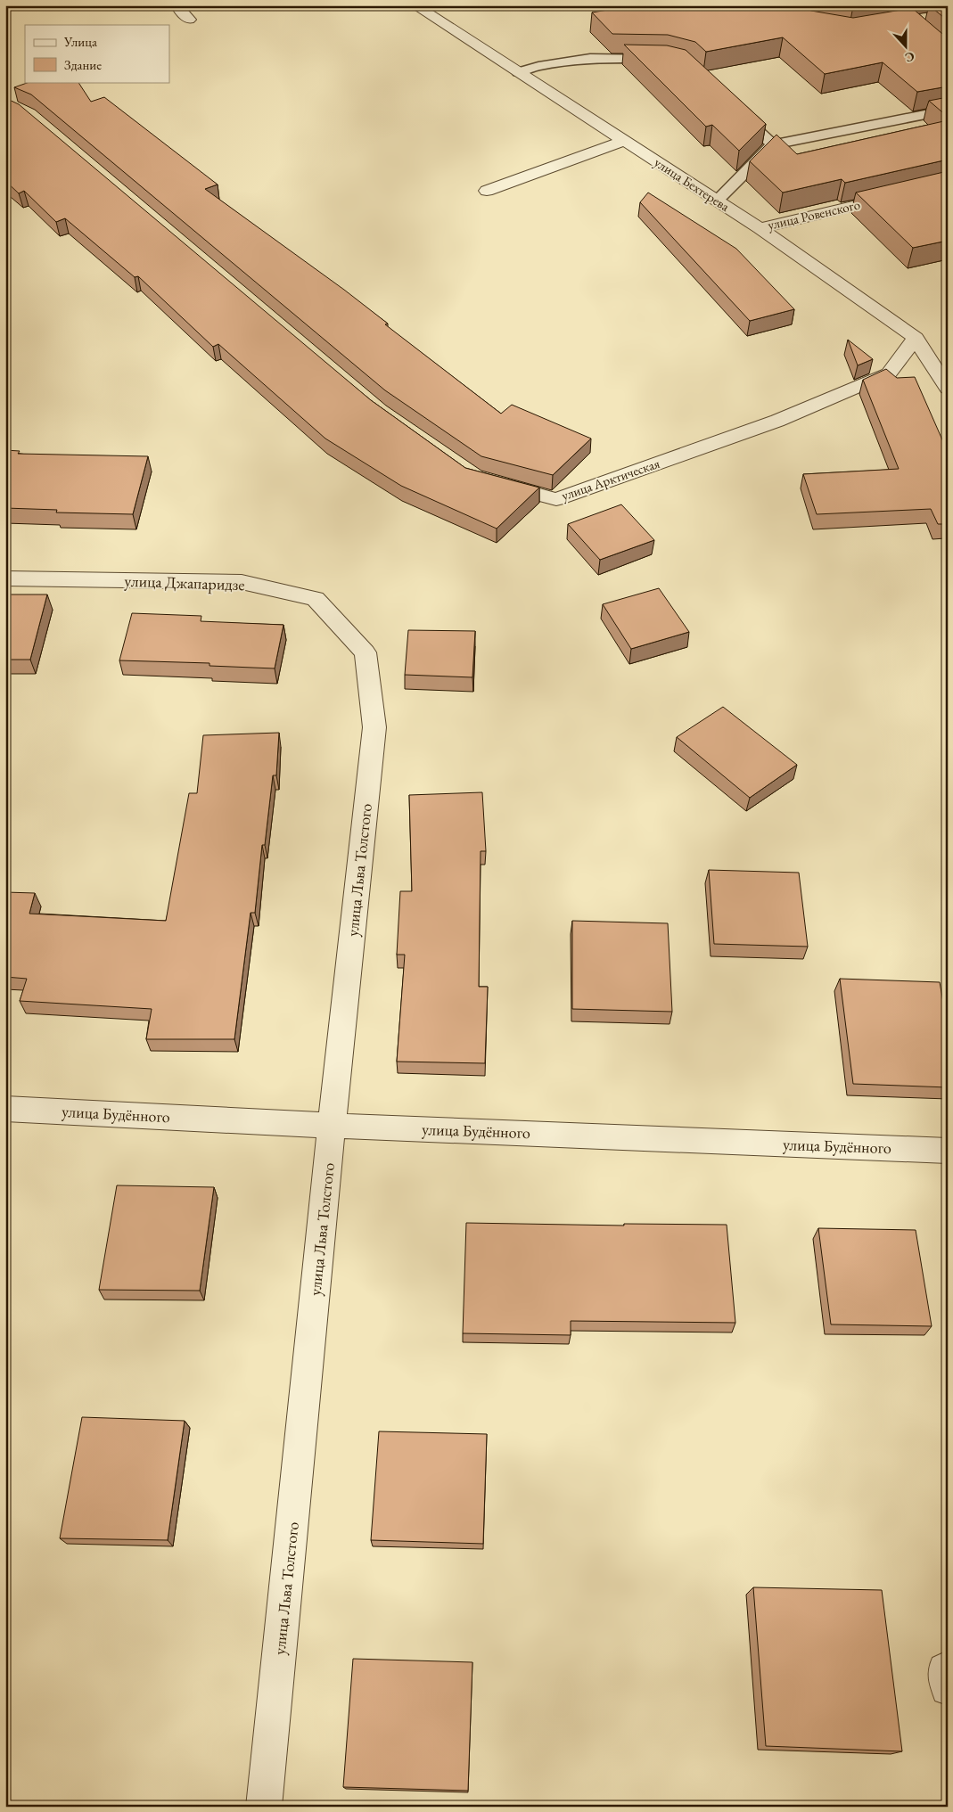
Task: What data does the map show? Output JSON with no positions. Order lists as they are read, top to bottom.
{
  "streets": {
    "street": [
      "улица Бехтерева",
      "улица Ровенского",
      "улица Арктическая",
      "улица Джапаридзе",
      "улица Льва Толстого",
      "улица Будённого"
    ]
  },
  "crossings": [
    ["улица Бехтерева", "улица Ровенского"],
    ["улица Бехтерева", "улица Арктическая"],
    ["улица Джапаридзе", "улица Льва Толстого"],
    ["улица Льва Толстого", "улица Будённого"]
  ],
  "legend": ["Улица", "Здание"],
  "north": "bottom"
}
